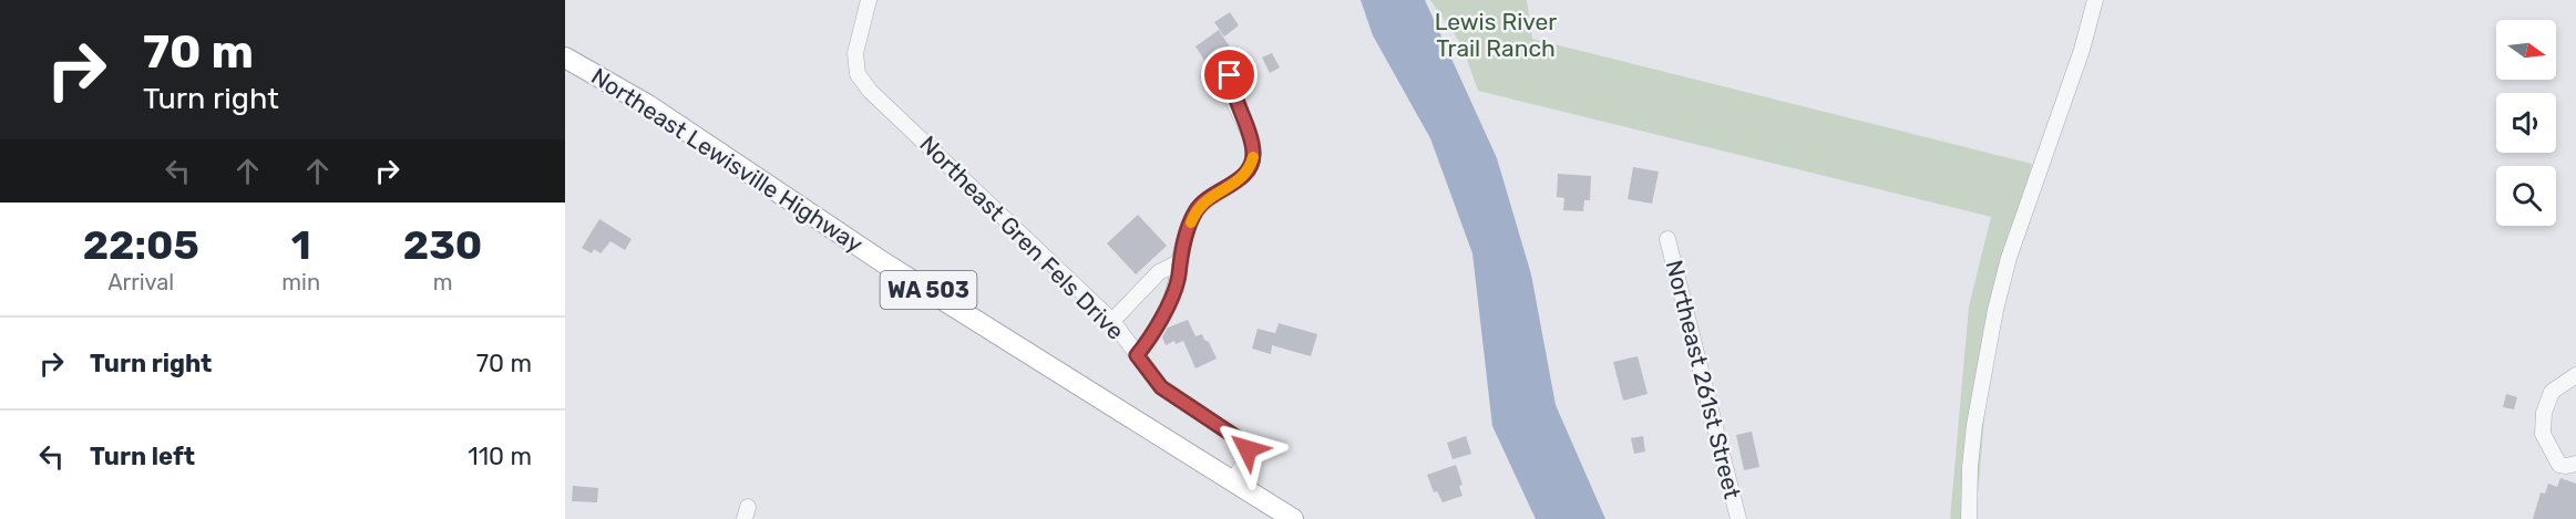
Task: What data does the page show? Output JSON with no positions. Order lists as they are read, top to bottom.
{
  "streets": {
    "main road": ["Northeast Lewisville Highway", "WA 503"],
    "street": ["Northeast Gren Fels Drive", "Northeast 261st Street"]
  },
  "crossings": [
    ["Northeast Lewisville Highway", "Northeast Gren Fels Drive"]
  ],
  "parks": ["Lewis River Trail Ranch"],
  "north": "right",
  "page": {
    "turn": ["70 m", "Turn right"],
    "eta": [
      "22:05",
      "Arrival",
      "1",
      "min",
      "230",
      "m"
    ],
    "list": [
      {
        "name": "Turn right",
        "value": "70 m"
      },
      {
        "name": "Turn left",
        "value": "110 m"
      }
    ]
  }
}
